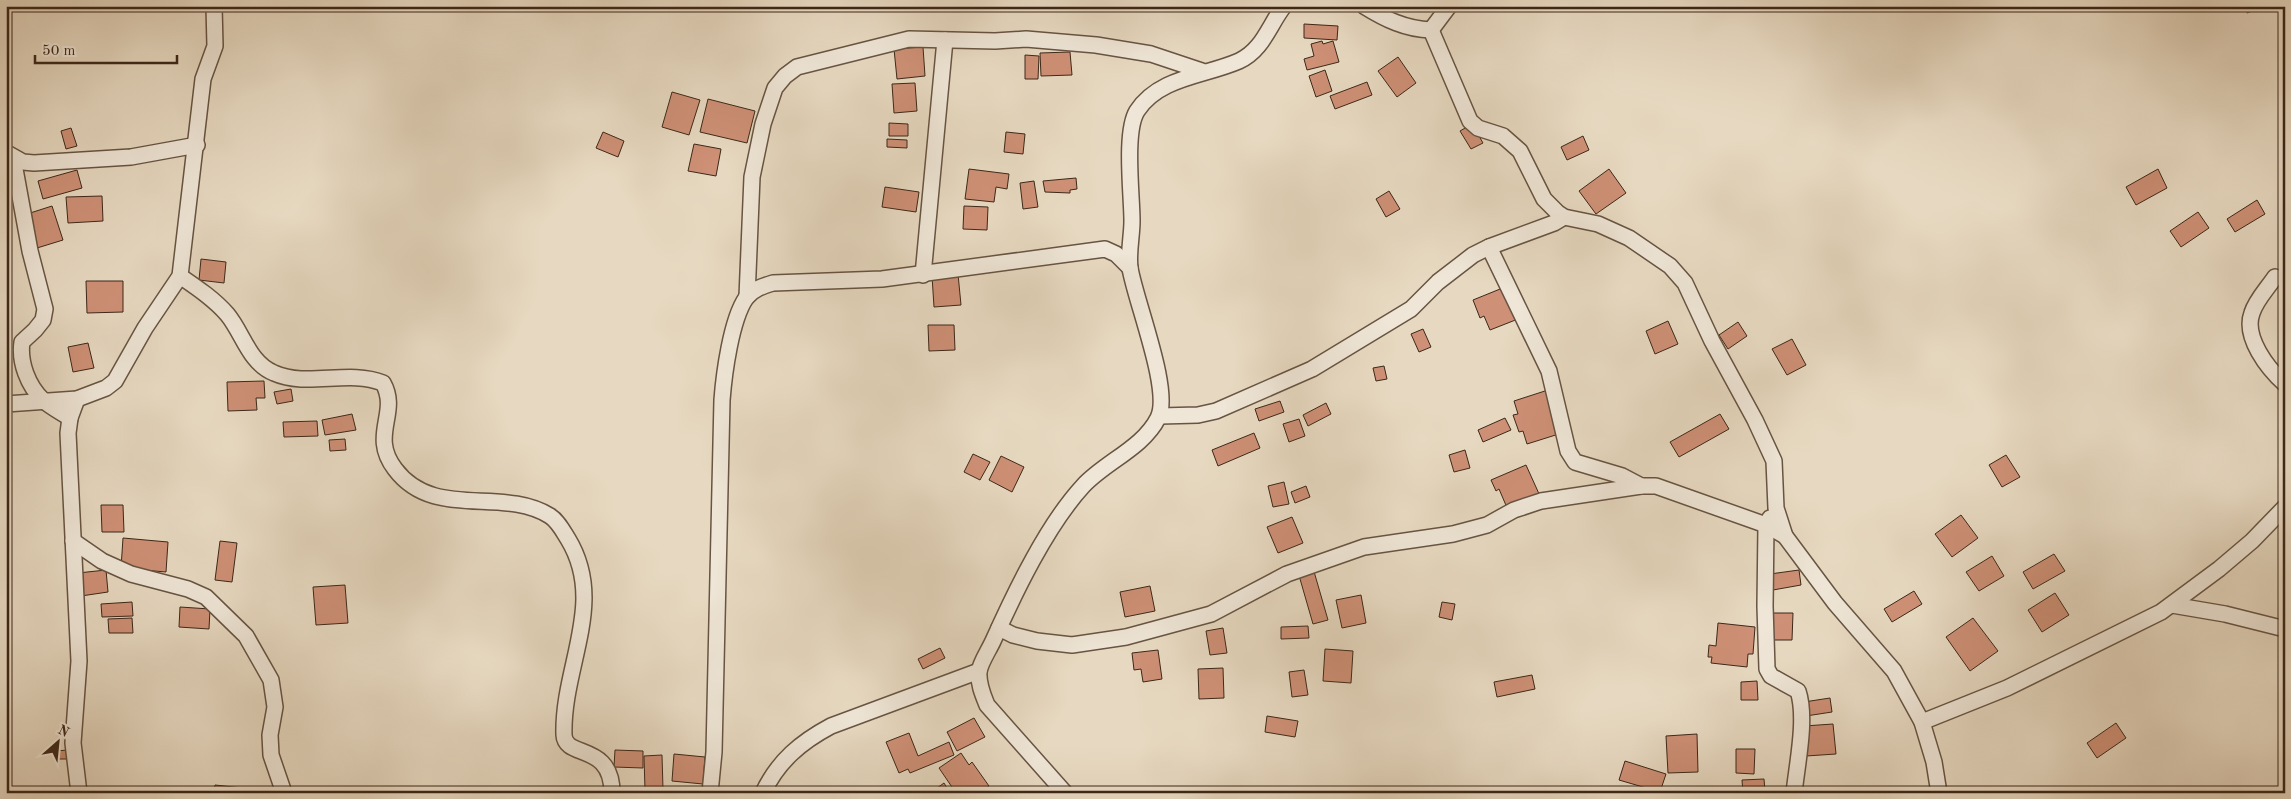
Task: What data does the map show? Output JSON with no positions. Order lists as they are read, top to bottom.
{
  "scale_bar": "50 m",
  "north": "top right"
}
